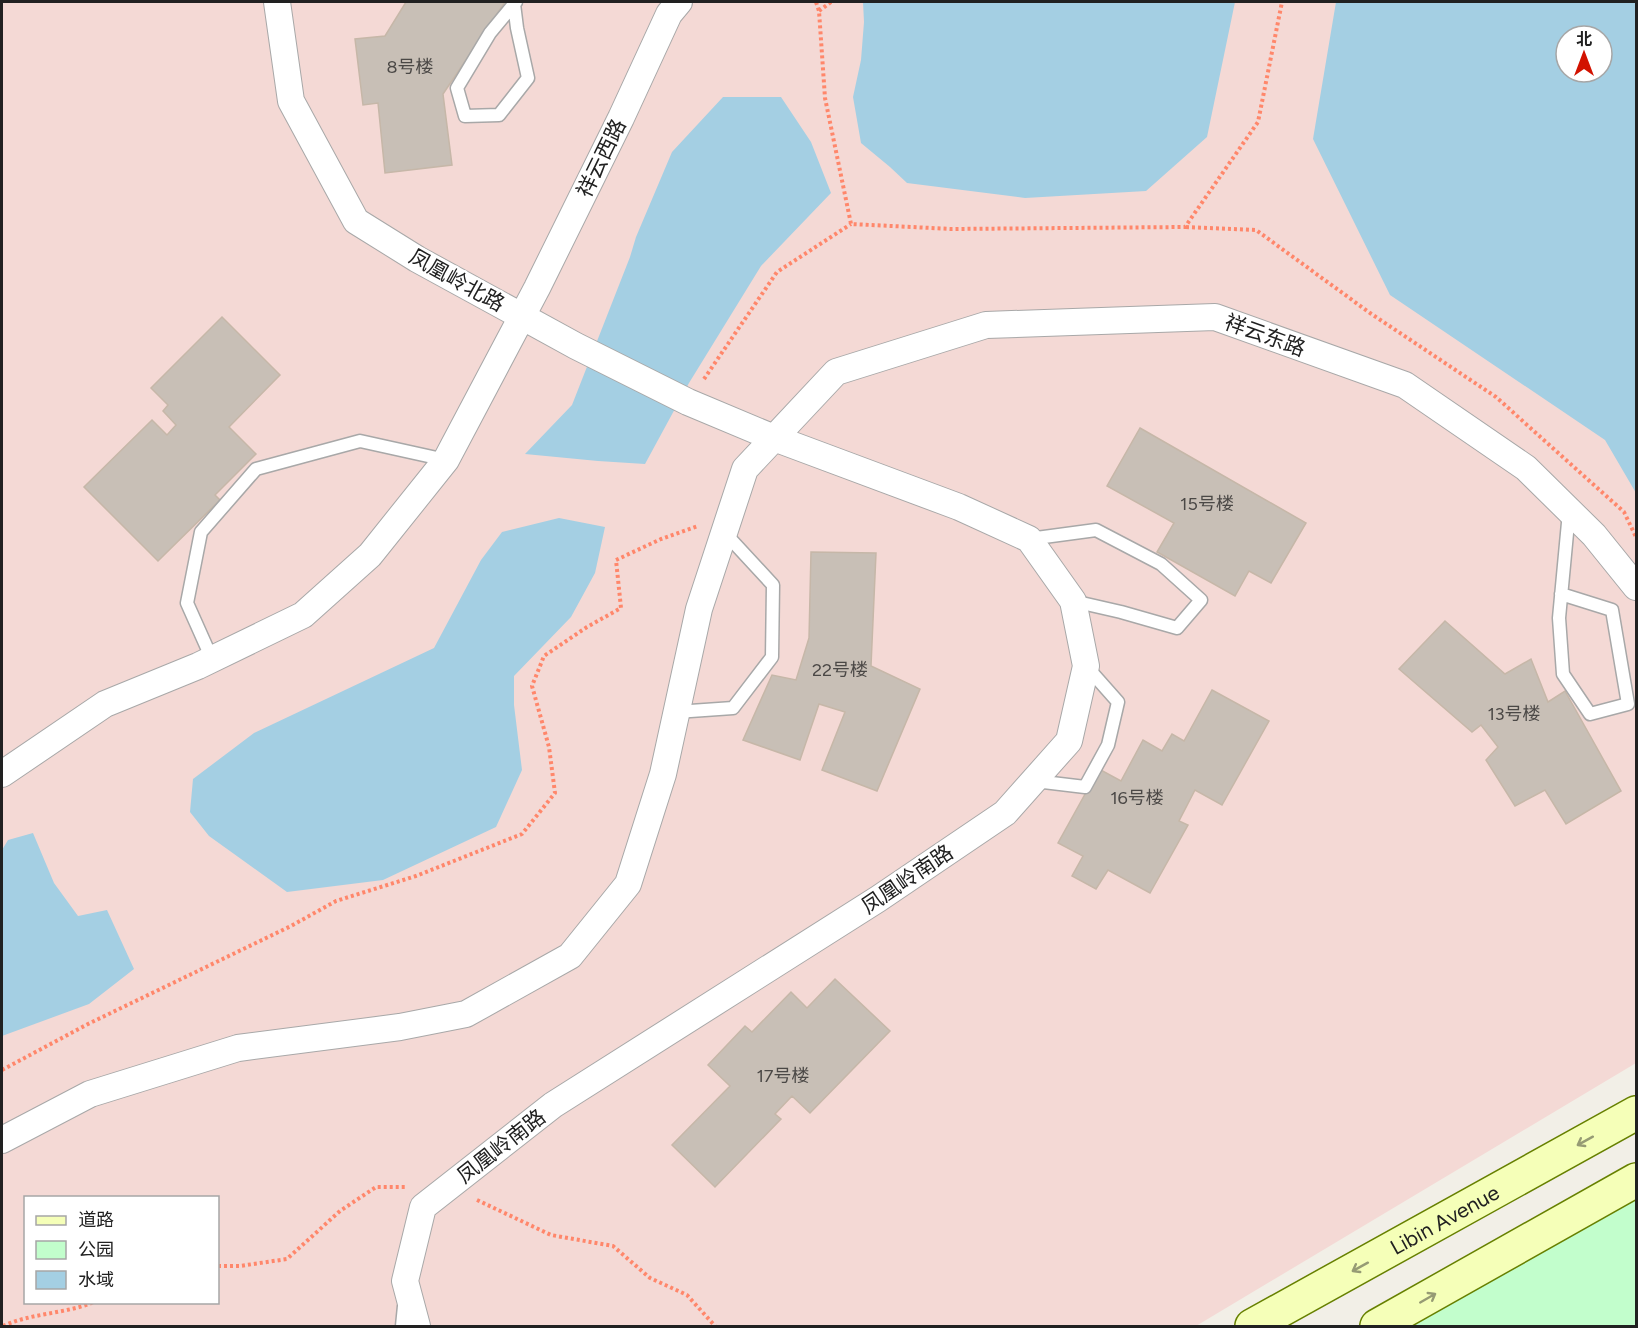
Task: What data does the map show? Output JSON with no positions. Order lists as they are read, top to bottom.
{
  "streets": {
    "main road": ["Libin Avenue"],
    "street": [
      "祥云西路",
      "凤凰岭北路",
      "祥云东路",
      "凤凰岭南路"
    ]
  },
  "crossings": [
    ["祥云西路", "凤凰岭北路"],
    ["凤凰岭北路", "祥云东路"],
    ["凤凰岭北路", "凤凰岭南路"],
    ["祥云东路", "凤凰岭南路"]
  ],
  "house_numbers": [
    "8号楼",
    "15号楼",
    "22号楼",
    "13号楼",
    "16号楼",
    "17号楼"
  ],
  "legend": ["道路", "公园", "水域"],
  "north": "top"
}
